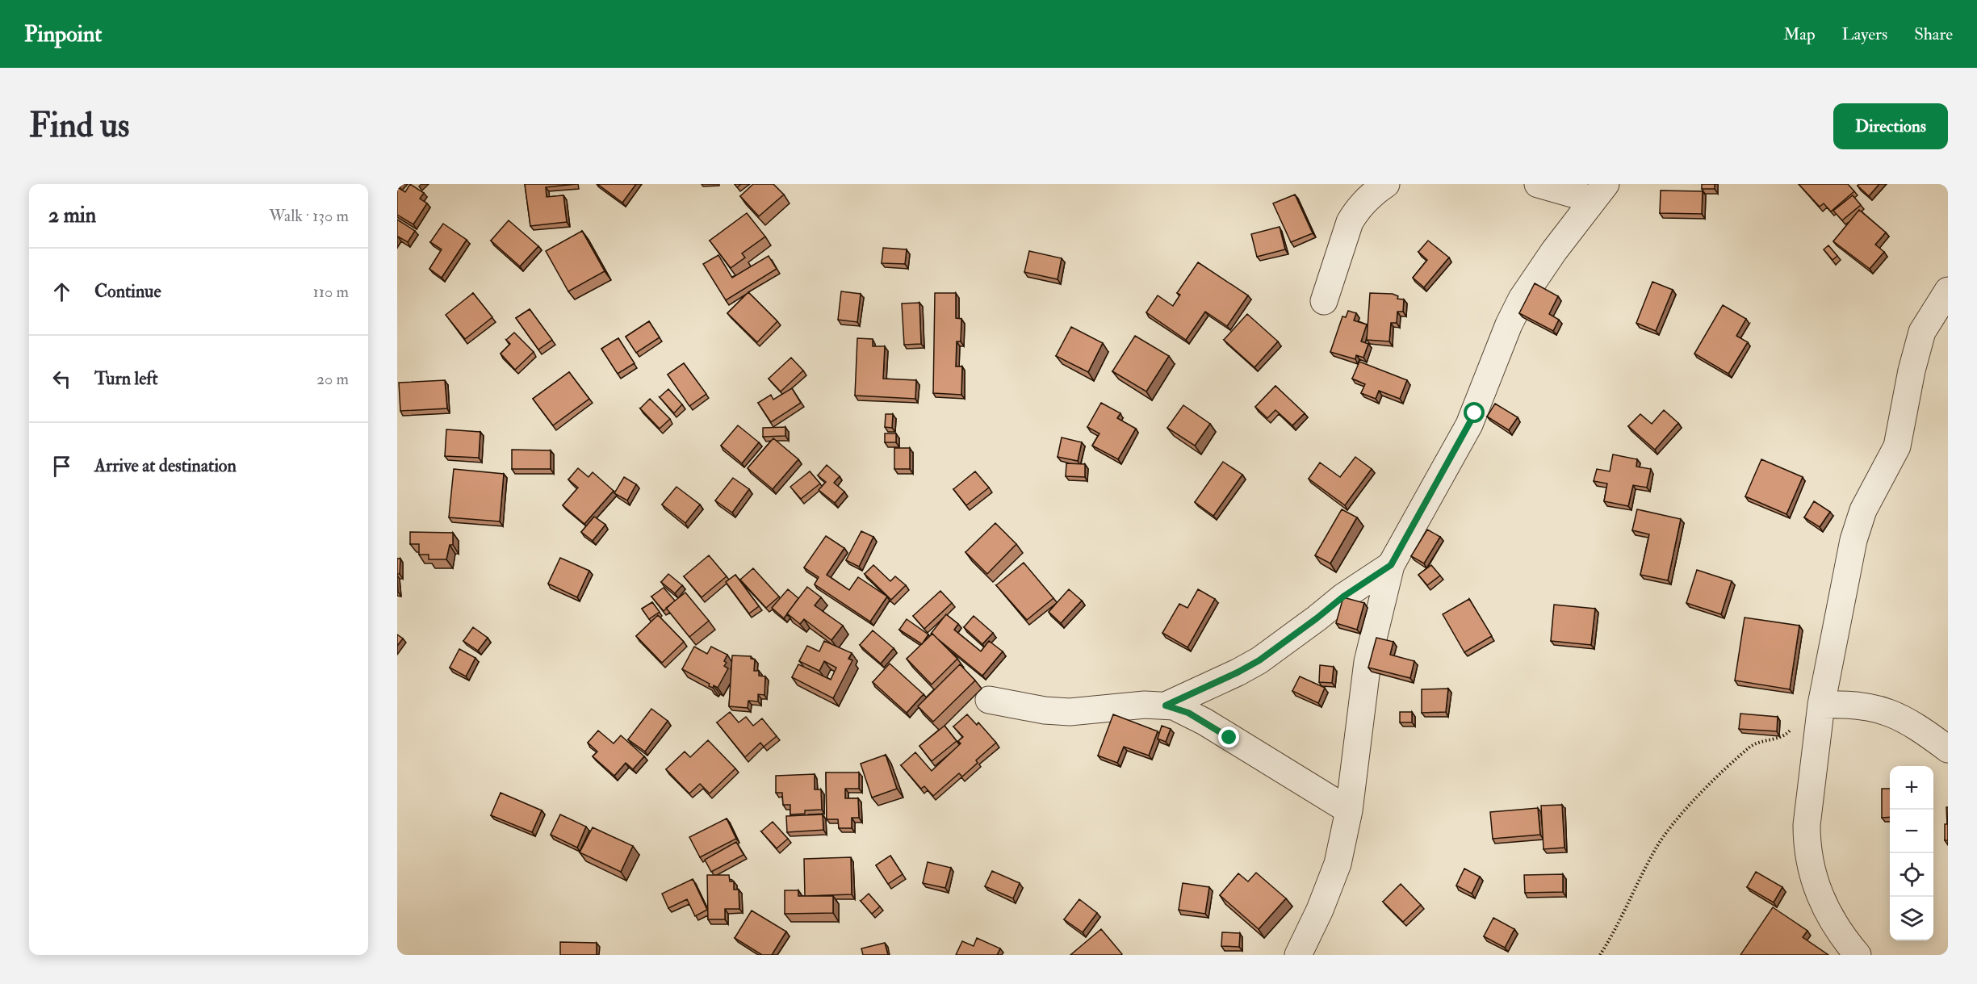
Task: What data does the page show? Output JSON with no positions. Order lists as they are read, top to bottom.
{
  "page": {
    "header": "Pinpoint",
    "nav": ["Map", "Layers", "Share"],
    "buttons": "Directions",
    "title": "Find us",
    "heading": ["2 min", "Walk · 130 m"],
    "list": [
      ["Continue", "110 m"],
      ["Turn left", "20 m"],
      "Arrive at destination"
    ],
    "map_buttons": ["+", "−"]
  }
}
